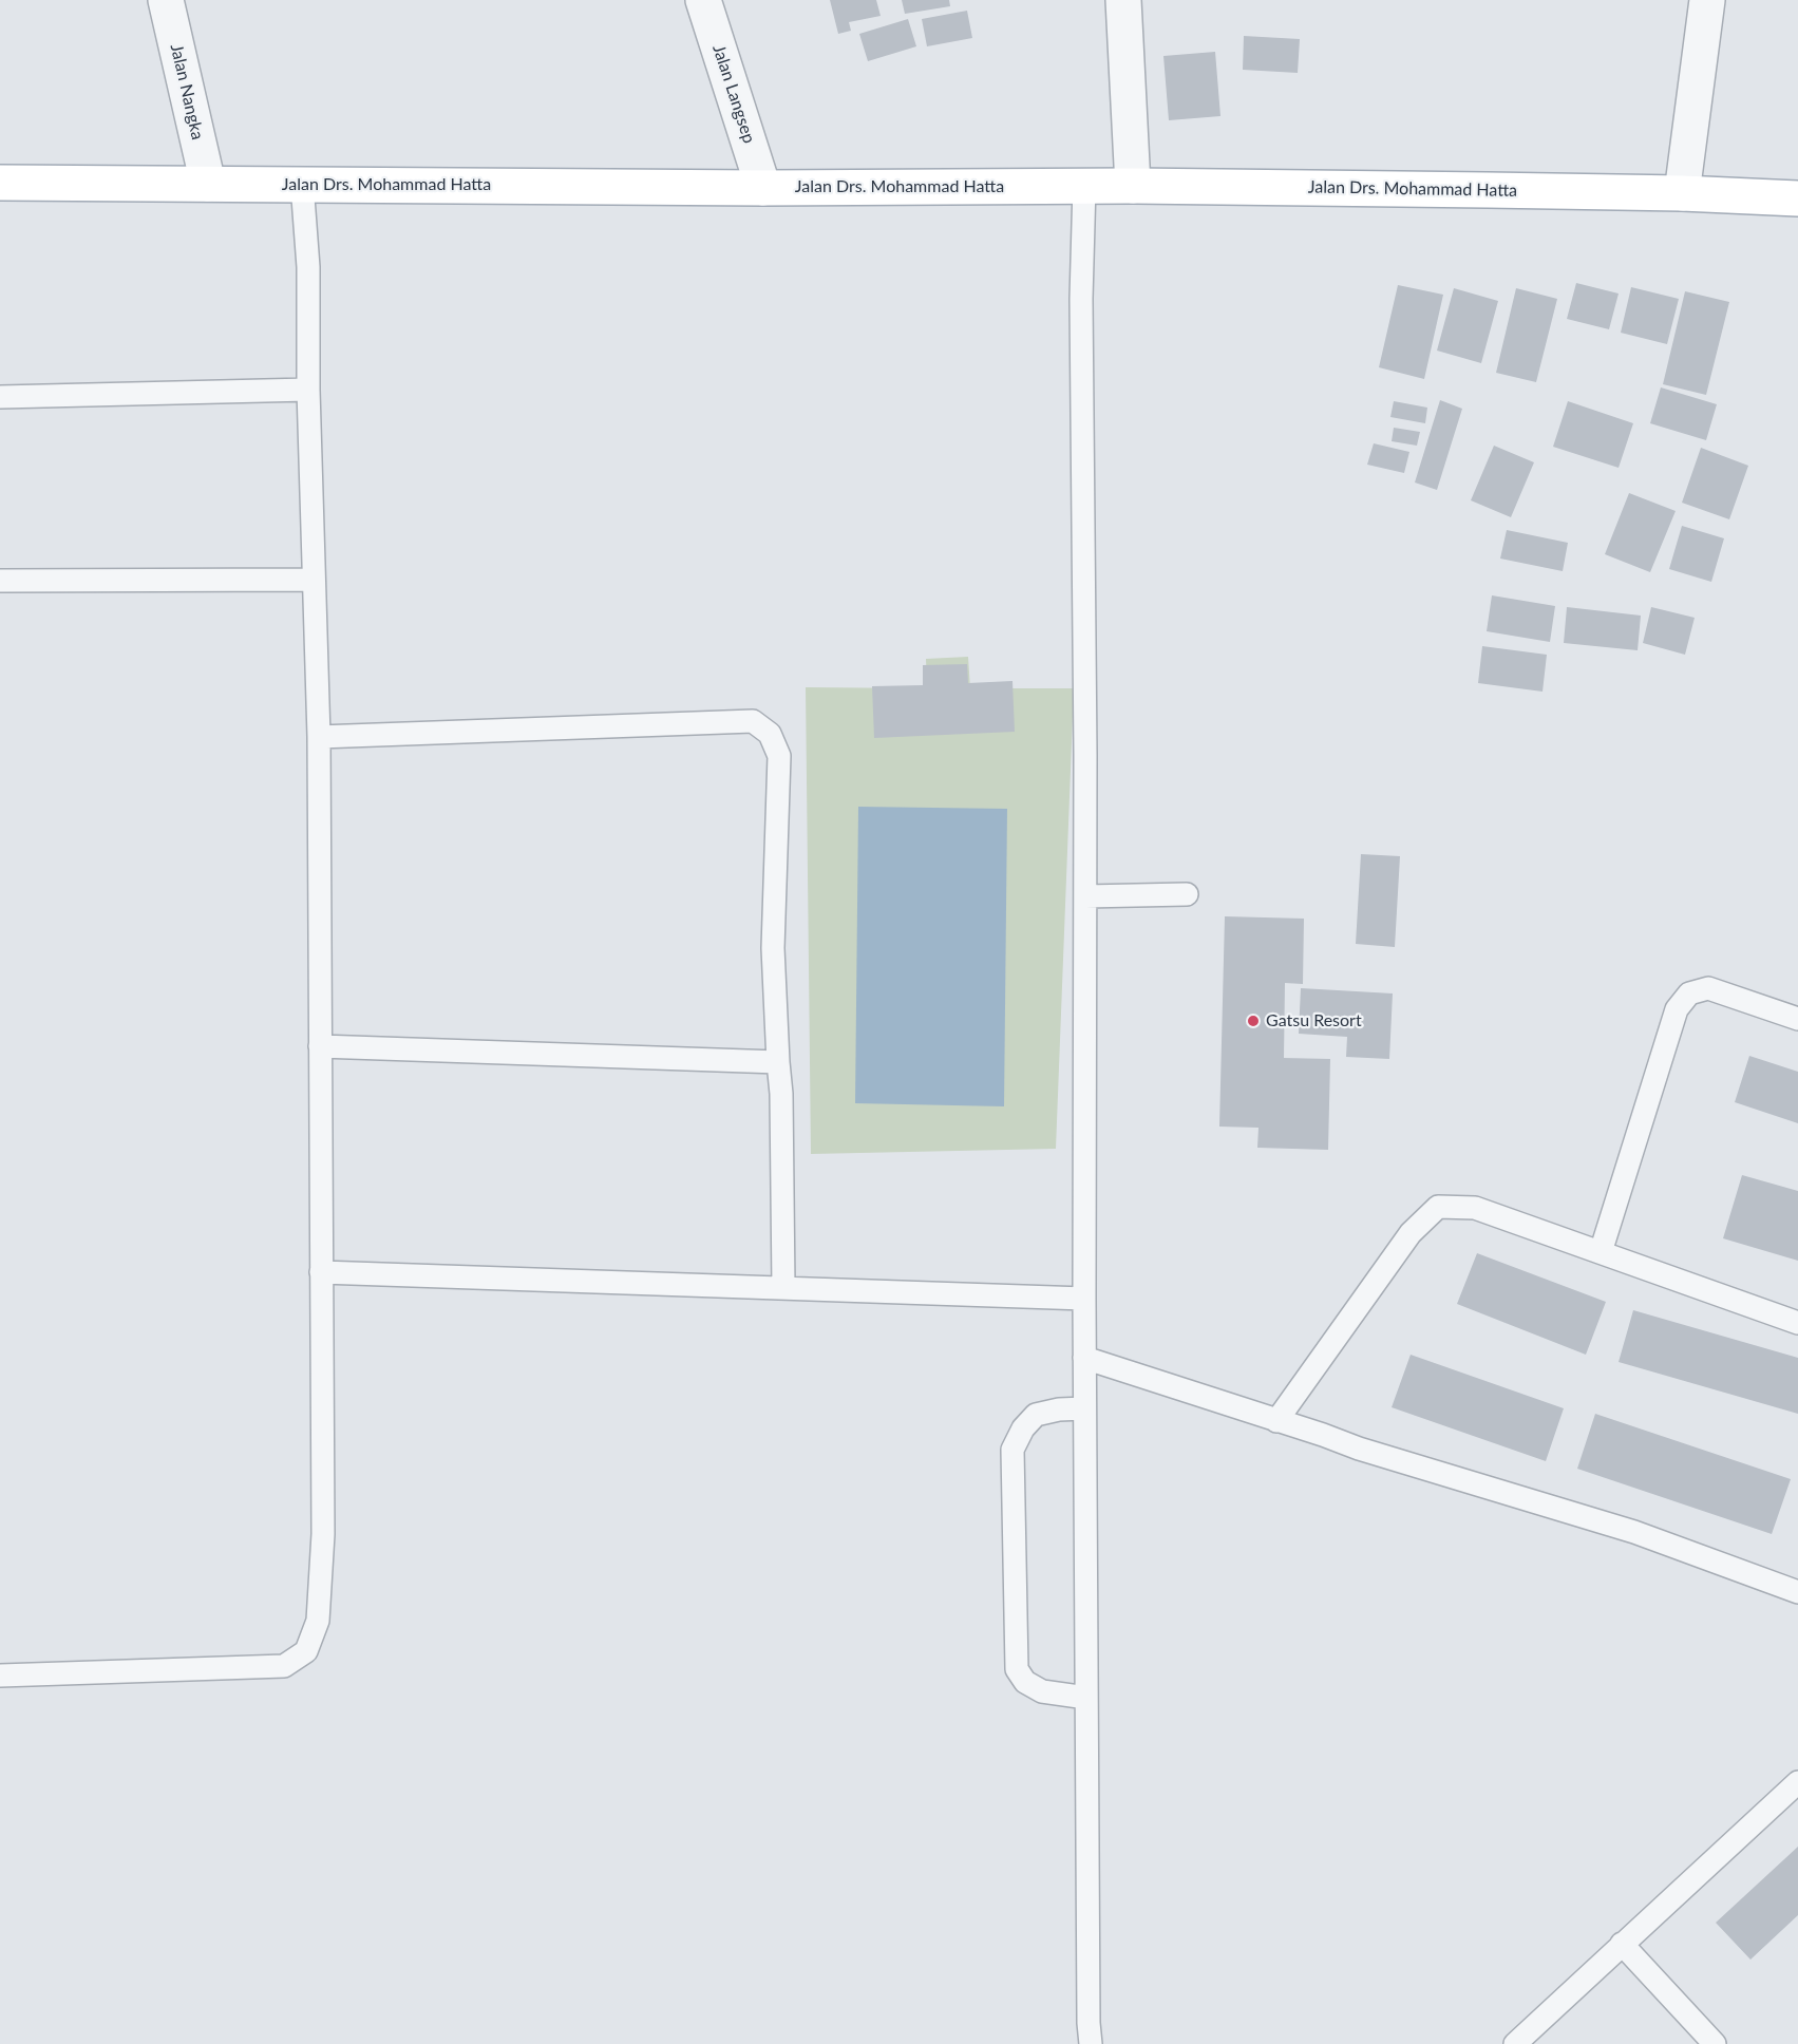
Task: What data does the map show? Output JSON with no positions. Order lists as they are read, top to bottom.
{
  "streets": {
    "main road": ["Jalan Drs. Mohammad Hatta"],
    "street": ["Jalan Nangka", "Jalan Langsep"]
  },
  "crossings": [
    ["Jalan Nangka", "Jalan Drs. Mohammad Hatta"],
    ["Jalan Langsep", "Jalan Drs. Mohammad Hatta"]
  ],
  "places": ["Gatsu Resort"]
}
